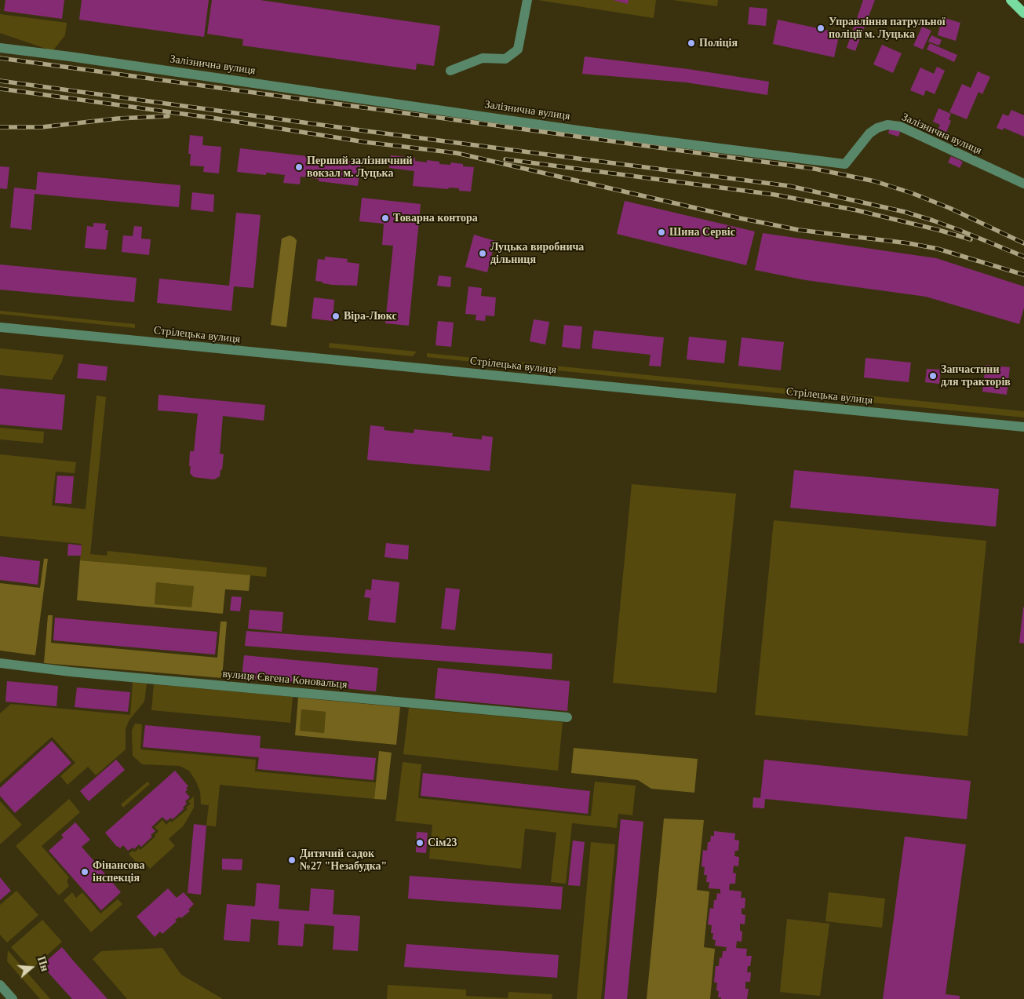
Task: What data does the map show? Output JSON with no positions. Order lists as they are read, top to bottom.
{
  "streets": {
    "street": ["Залізнична вулиця", "Стрілецька вулиця", "вулиця Євгена Коновальця"]
  },
  "places": [
    "Управління патрульної поліції м. Луцька",
    "Поліція",
    "Перший залізничний вокзал м. Луцька",
    "Товарна контора",
    "Шина Сервіс",
    "Луцька виробнича дільниця",
    "Віра-Люкс",
    "Запчастини для тракторів",
    "Сім23",
    "Дитячий садок №27 \"Незабудка\"",
    "Фінансова інспекція"
  ],
  "north": "right"
}
